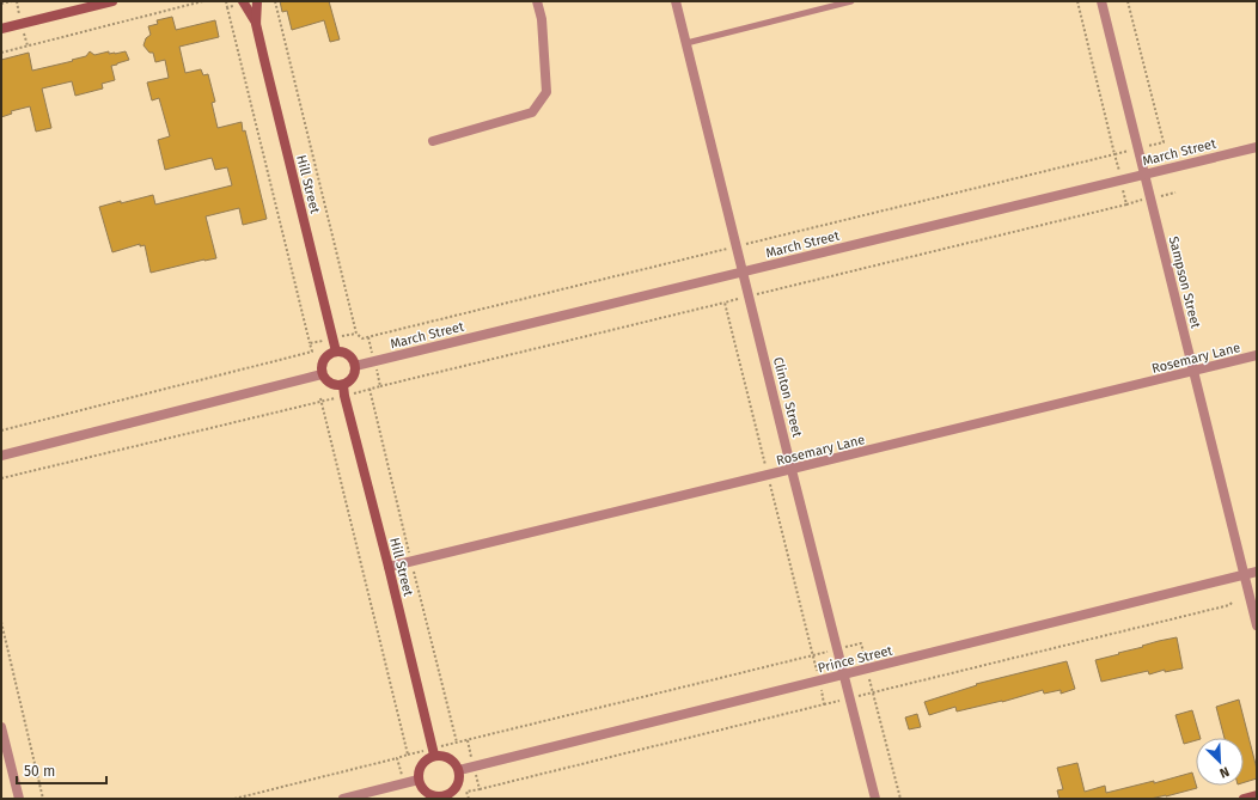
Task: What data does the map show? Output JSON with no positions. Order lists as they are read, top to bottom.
{
  "streets": {
    "main road": ["Hill Street"],
    "street": [
      "March Street",
      "Sampson Street",
      "Rosemary Lane",
      "Clinton Street",
      "Prince Street"
    ]
  },
  "crossings": [
    ["March Street", "Hill Street"],
    ["March Street", "Sampson Street"],
    ["March Street", "Clinton Street"],
    ["Hill Street", "Rosemary Lane"],
    ["Hill Street", "Prince Street"],
    ["Sampson Street", "Rosemary Lane"],
    ["Sampson Street", "Prince Street"],
    ["Rosemary Lane", "Clinton Street"],
    ["Clinton Street", "Prince Street"]
  ],
  "scale_bar": "50 m",
  "north": "bottom right"
}
